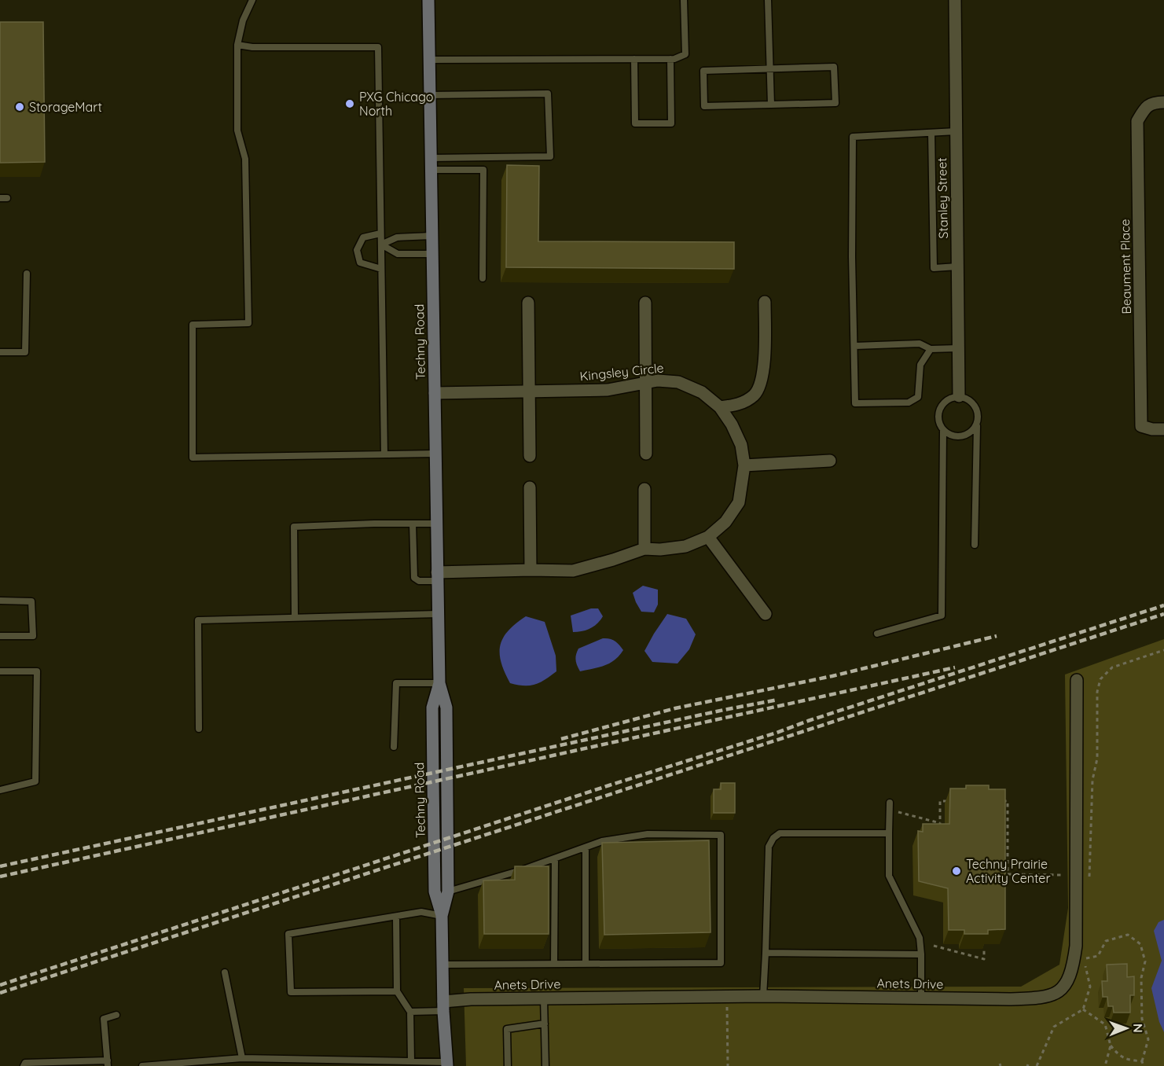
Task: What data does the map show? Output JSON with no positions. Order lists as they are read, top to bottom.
{
  "streets": {
    "main road": ["Techny Road"],
    "street": [
      "Stanley Street",
      "Beaument Place",
      "Kingsley Circle",
      "Anets Drive"
    ]
  },
  "crossings": [
    ["Techny Road", "Kingsley Circle"],
    ["Techny Road", "Anets Drive"]
  ],
  "places": ["PXG Chicago North", "StorageMart", "Techny Prairie Activity Center"],
  "north": "right"
}
